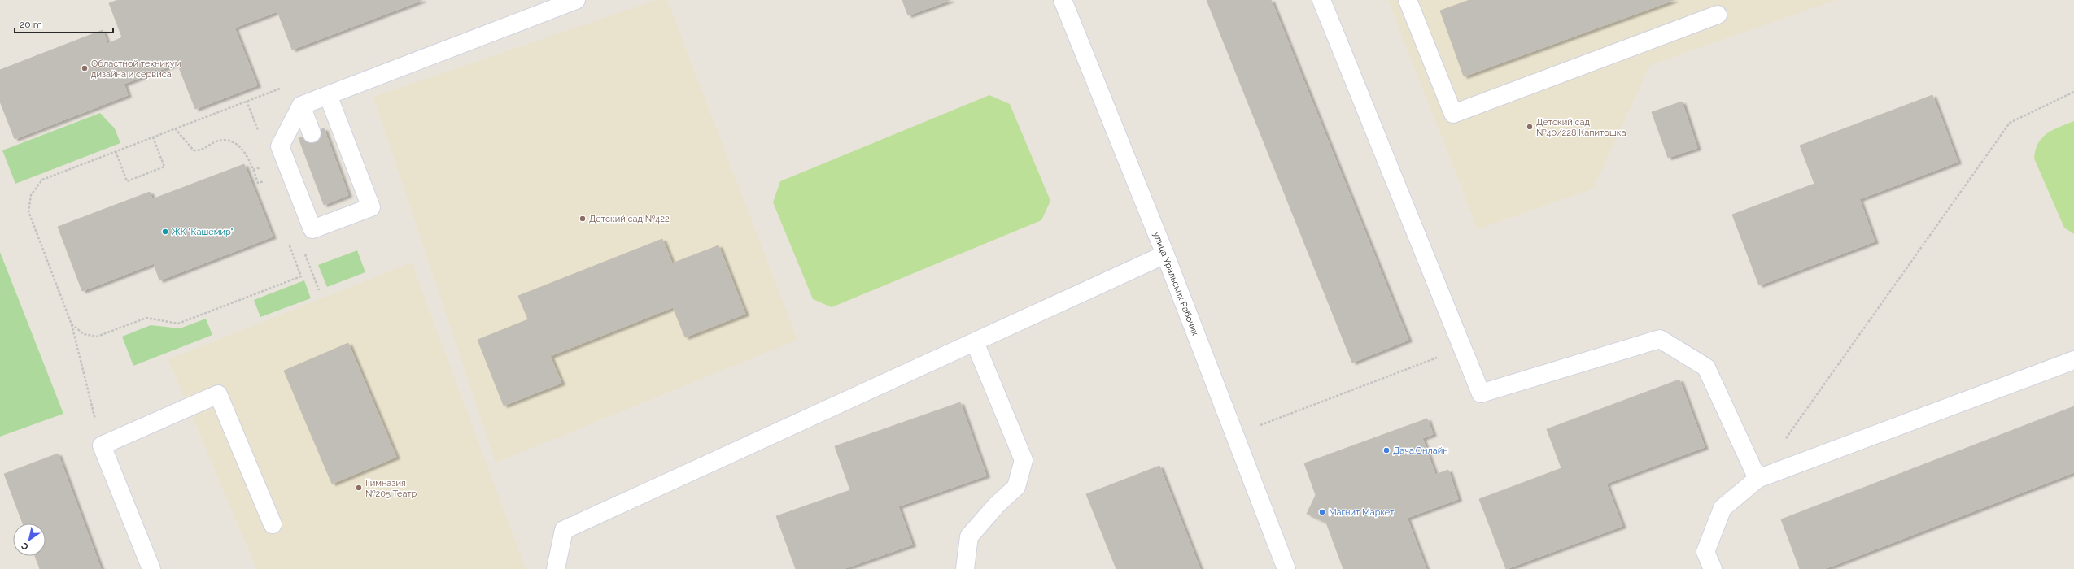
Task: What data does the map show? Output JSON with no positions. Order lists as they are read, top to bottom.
{
  "streets": {
    "street": ["улица Уральских Рабочих"]
  },
  "places": [
    "Областной техникум дизайна и сервиса",
    "Детский сад №40/228 Капитошка",
    "Детский сад №422",
    "ЖК \"Кашемир\"",
    "Дача.Онлайн",
    "Гимназия №205 Театр",
    "Магнит Маркет"
  ],
  "scale_bar": "20 m",
  "north": "bottom left"
}
